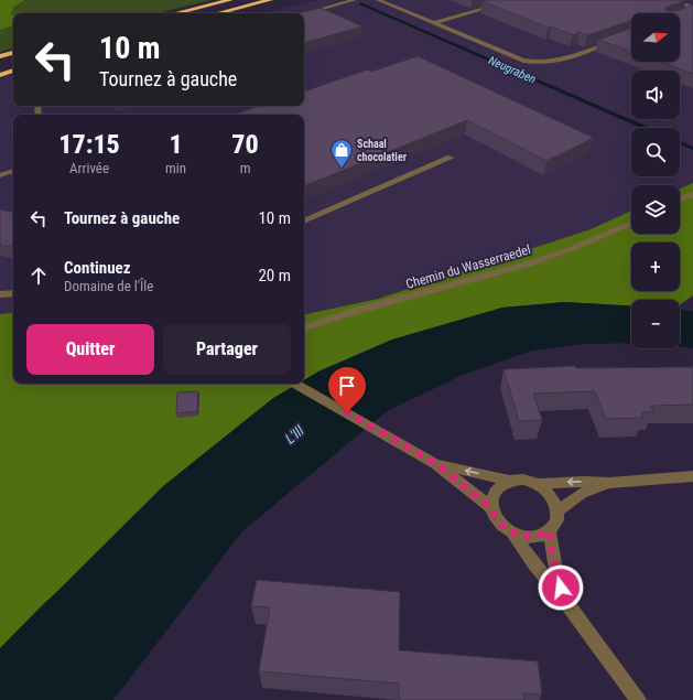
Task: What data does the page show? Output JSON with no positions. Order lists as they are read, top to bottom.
{
  "streets": {
    "street": ["Chemin du Wasserraedel"]
  },
  "water": ["Neugraben", "L'Ill"],
  "places": {
    "shop": ["Schaal chocolatier"]
  },
  "north": "right",
  "page": {
    "map_buttons": ["+", "−"],
    "turn": ["10 m", "Tournez à gauche"],
    "eta": [
      "17:15",
      "Arrivée",
      "1",
      "min",
      "70",
      "m"
    ],
    "list": [
      {
        "name": "Tournez à gauche",
        "value": "10 m"
      },
      {
        "name": "Continuez",
        "note": "Domaine de l'Île",
        "value": "20 m"
      }
    ],
    "buttons": ["Quitter", "Partager"]
  }
}
